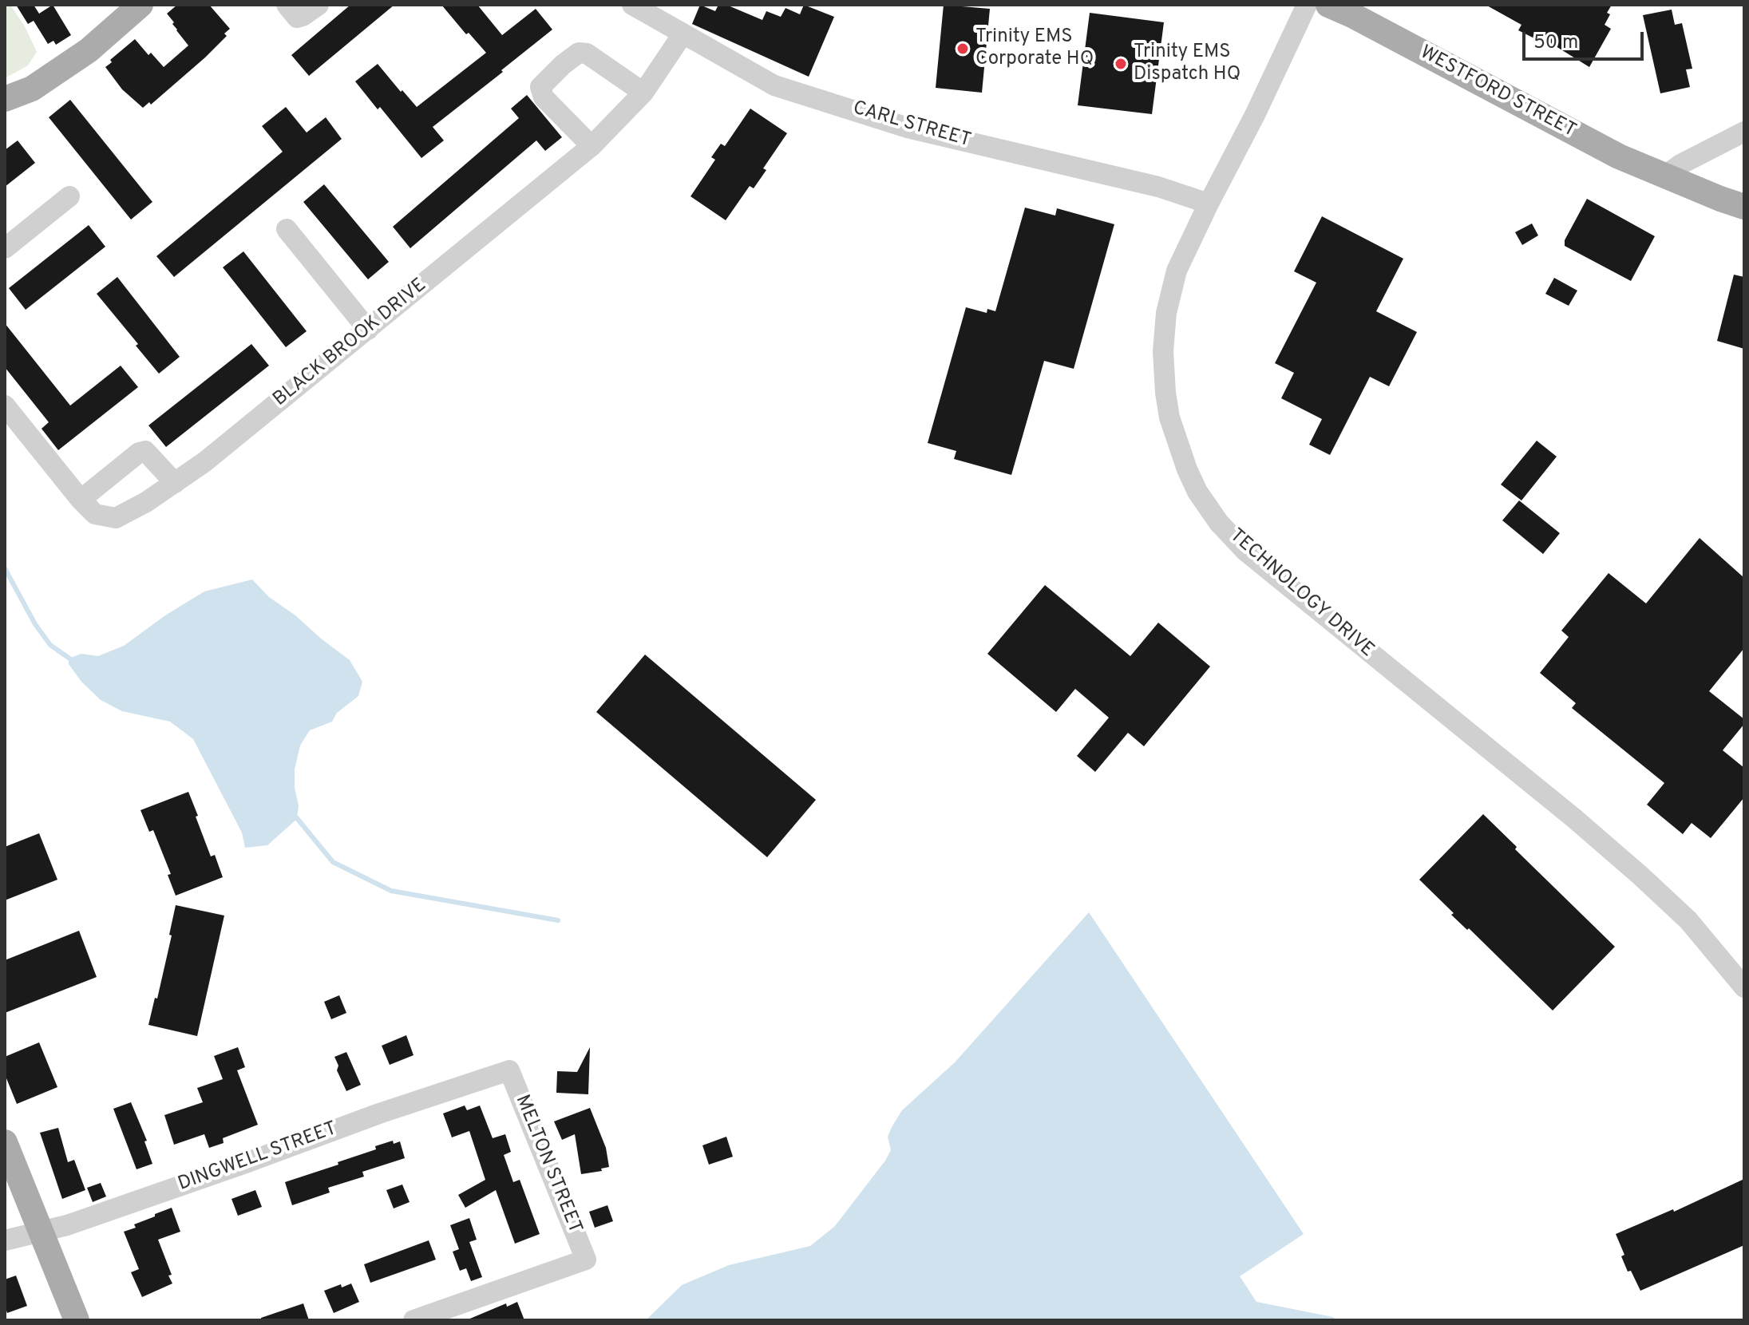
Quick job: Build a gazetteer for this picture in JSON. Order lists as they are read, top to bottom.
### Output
{
  "streets": {
    "main road": ["WESTFORD STREET"],
    "street": [
      "CARL STREET",
      "BLACK BROOK DRIVE",
      "TECHNOLOGY DRIVE",
      "DINGWELL STREET",
      "MELTON STREET"
    ]
  },
  "crossings": [
    ["CARL STREET", "BLACK BROOK DRIVE"],
    ["CARL STREET", "TECHNOLOGY DRIVE"],
    ["DINGWELL STREET", "MELTON STREET"]
  ],
  "places": ["Trinity EMS Corporate HQ", "Trinity EMS Dispatch HQ"],
  "scale_bar": "50 m"
}
